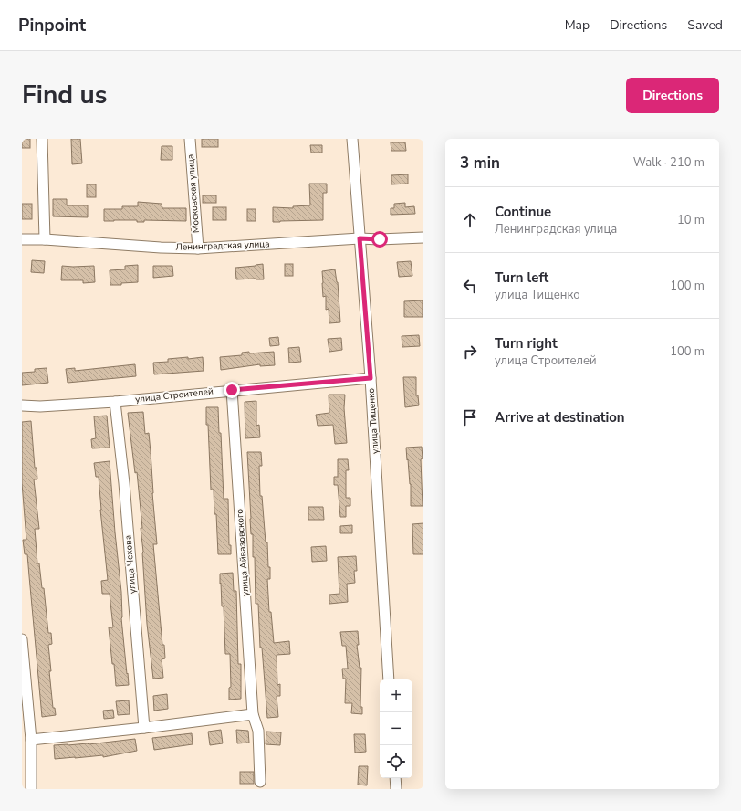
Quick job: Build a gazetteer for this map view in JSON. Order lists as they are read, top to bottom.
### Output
{
  "streets": {
    "street": [
      "Московская улица",
      "Ленинградская улица",
      "улица Строителей",
      "улица Тищенко",
      "улица Айвазовского",
      "улица Чехова"
    ]
  },
  "crossings": [
    ["Московская улица", "Ленинградская улица"],
    ["Ленинградская улица", "улица Тищенко"],
    ["улица Строителей", "улица Тищенко"],
    ["улица Строителей", "улица Айвазовского"],
    ["улица Строителей", "улица Чехова"]
  ],
  "page": {
    "header": "Pinpoint",
    "nav": ["Map", "Directions", "Saved"],
    "title": "Find us",
    "buttons": "Directions",
    "heading": ["3 min", "Walk · 210 m"],
    "list": [
      ["Continue", "Ленинградская улица", "10 m"],
      ["Turn left", "улица Тищенко", "100 m"],
      ["Turn right", "улица Строителей", "100 m"],
      "Arrive at destination"
    ],
    "map_buttons": ["+", "−"]
  }
}
